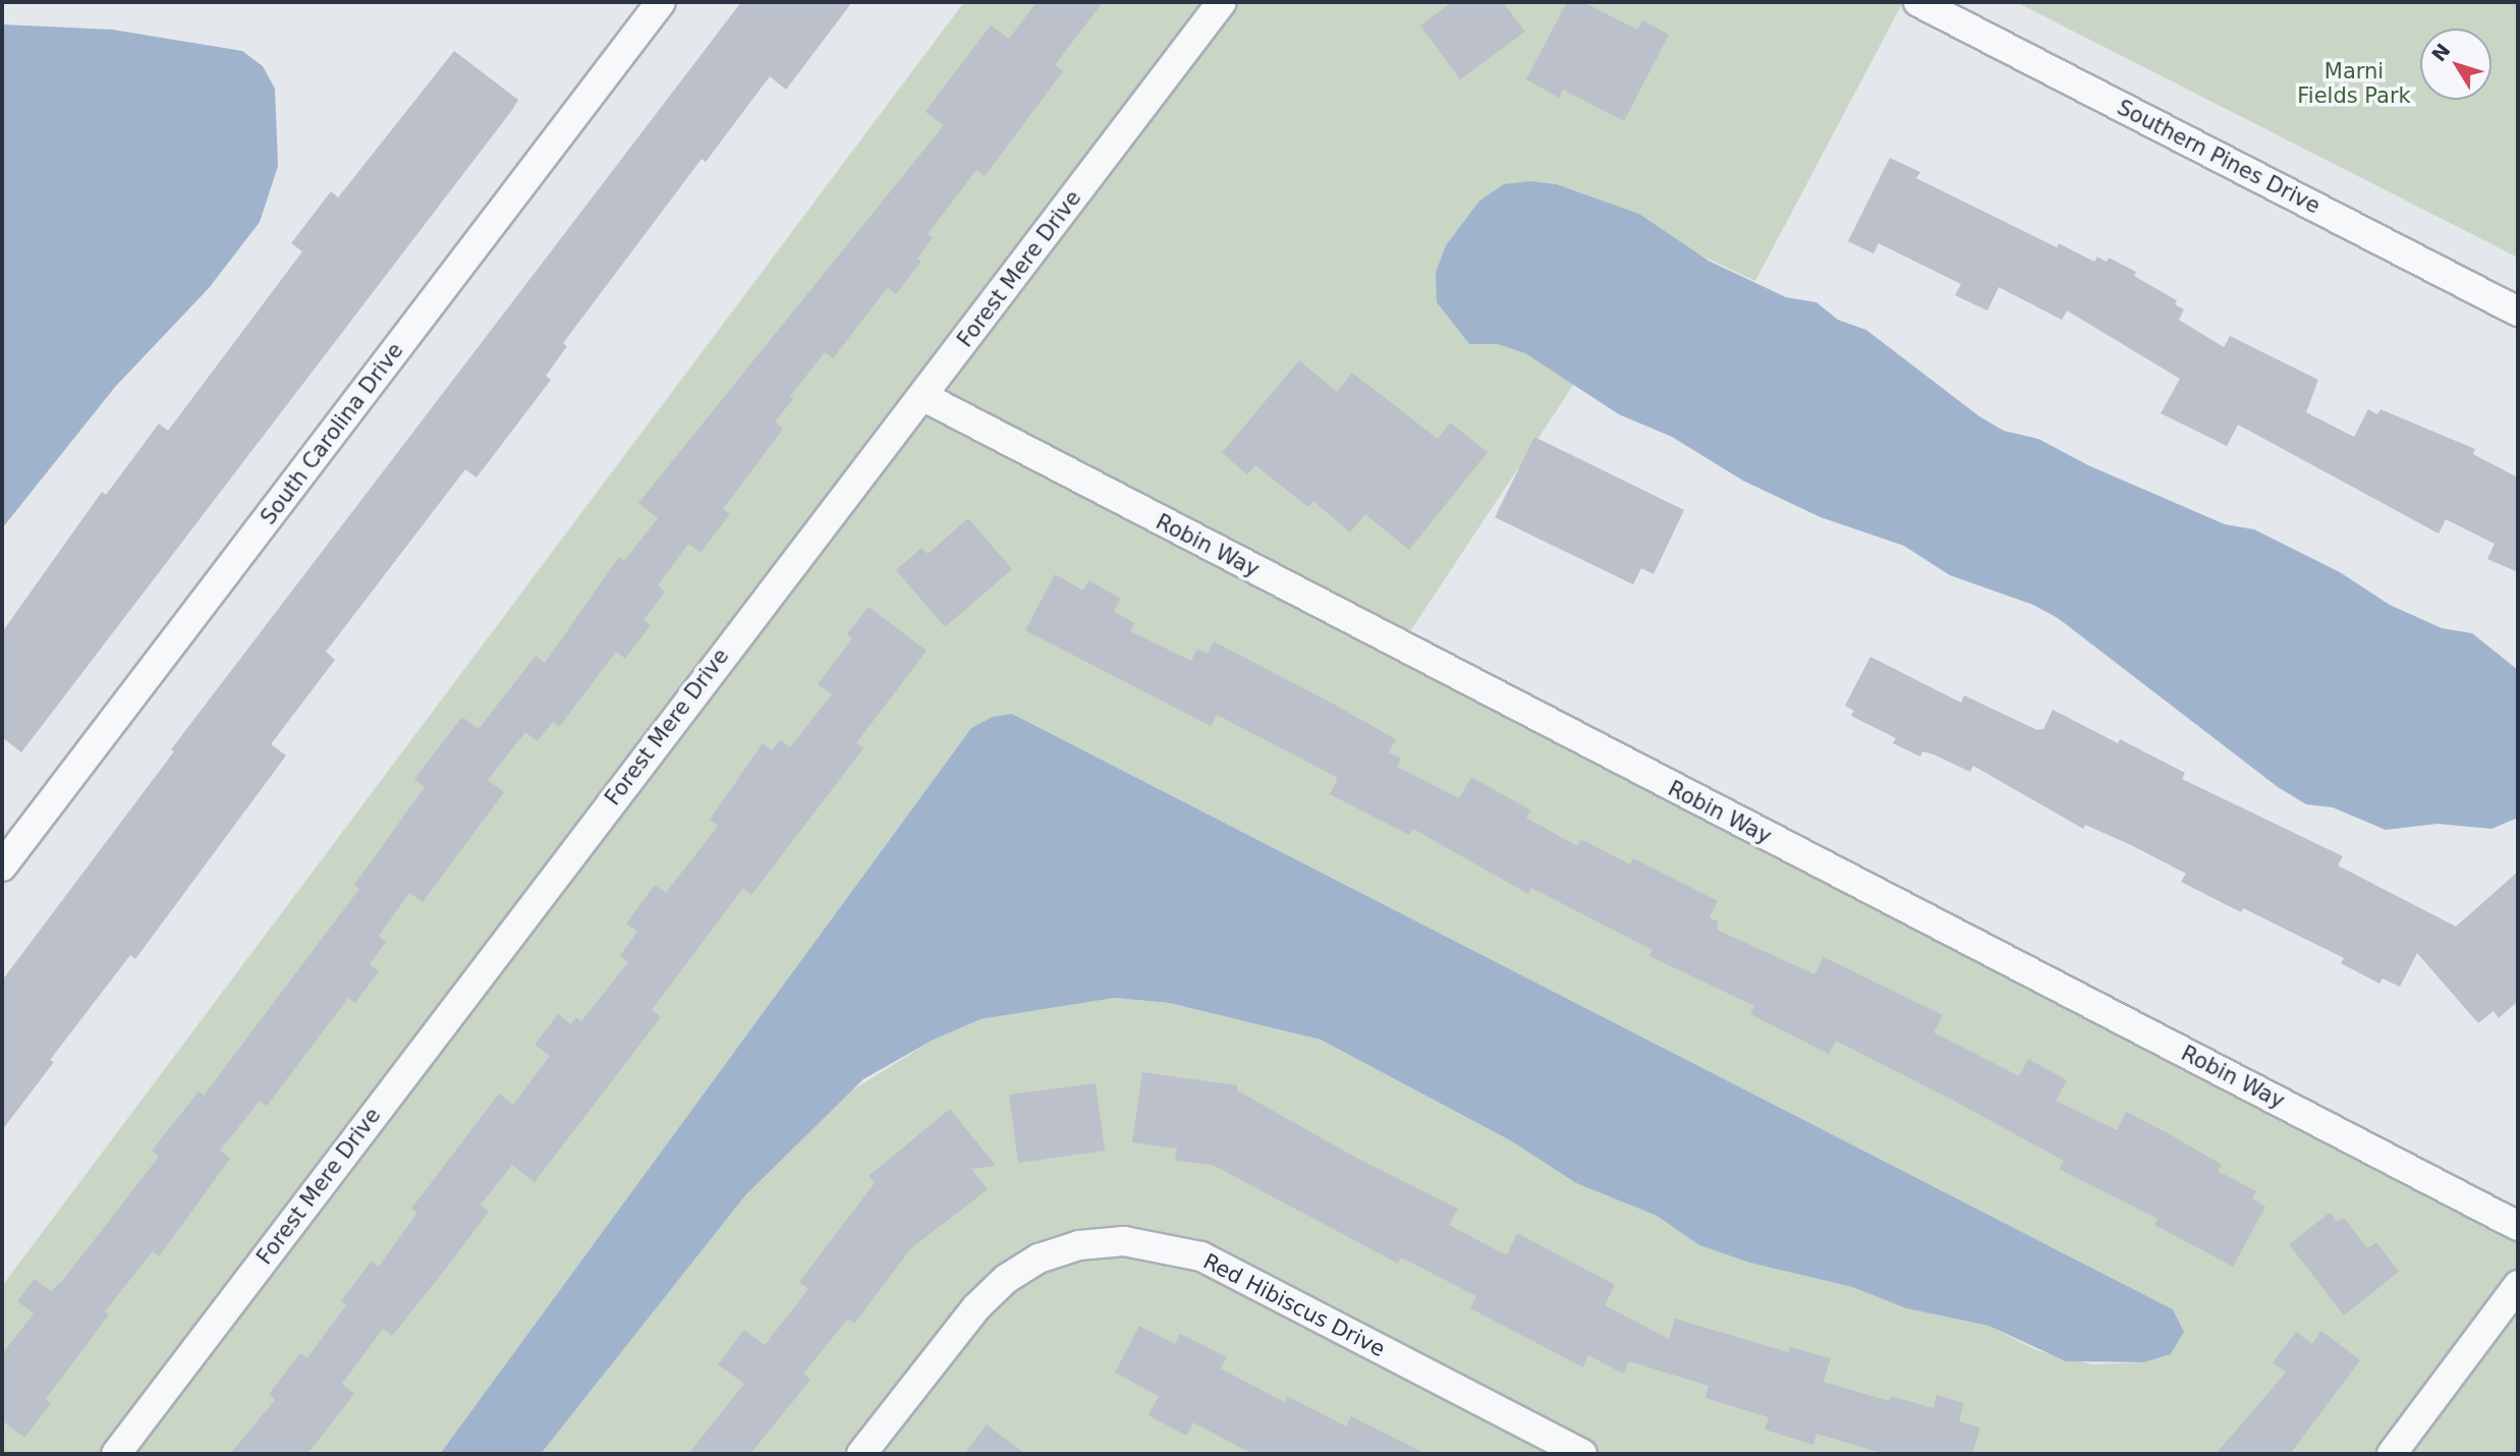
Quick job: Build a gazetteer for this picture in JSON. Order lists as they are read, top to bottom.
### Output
{
  "streets": {
    "street": [
      "Southern Pines Drive",
      "Forest Mere Drive",
      "South Carolina Drive",
      "Robin Way",
      "Red Hibiscus Drive"
    ]
  },
  "crossings": [
    ["Forest Mere Drive", "Robin Way"]
  ],
  "parks": ["Marni Fields Park"],
  "north": "top left"
}
